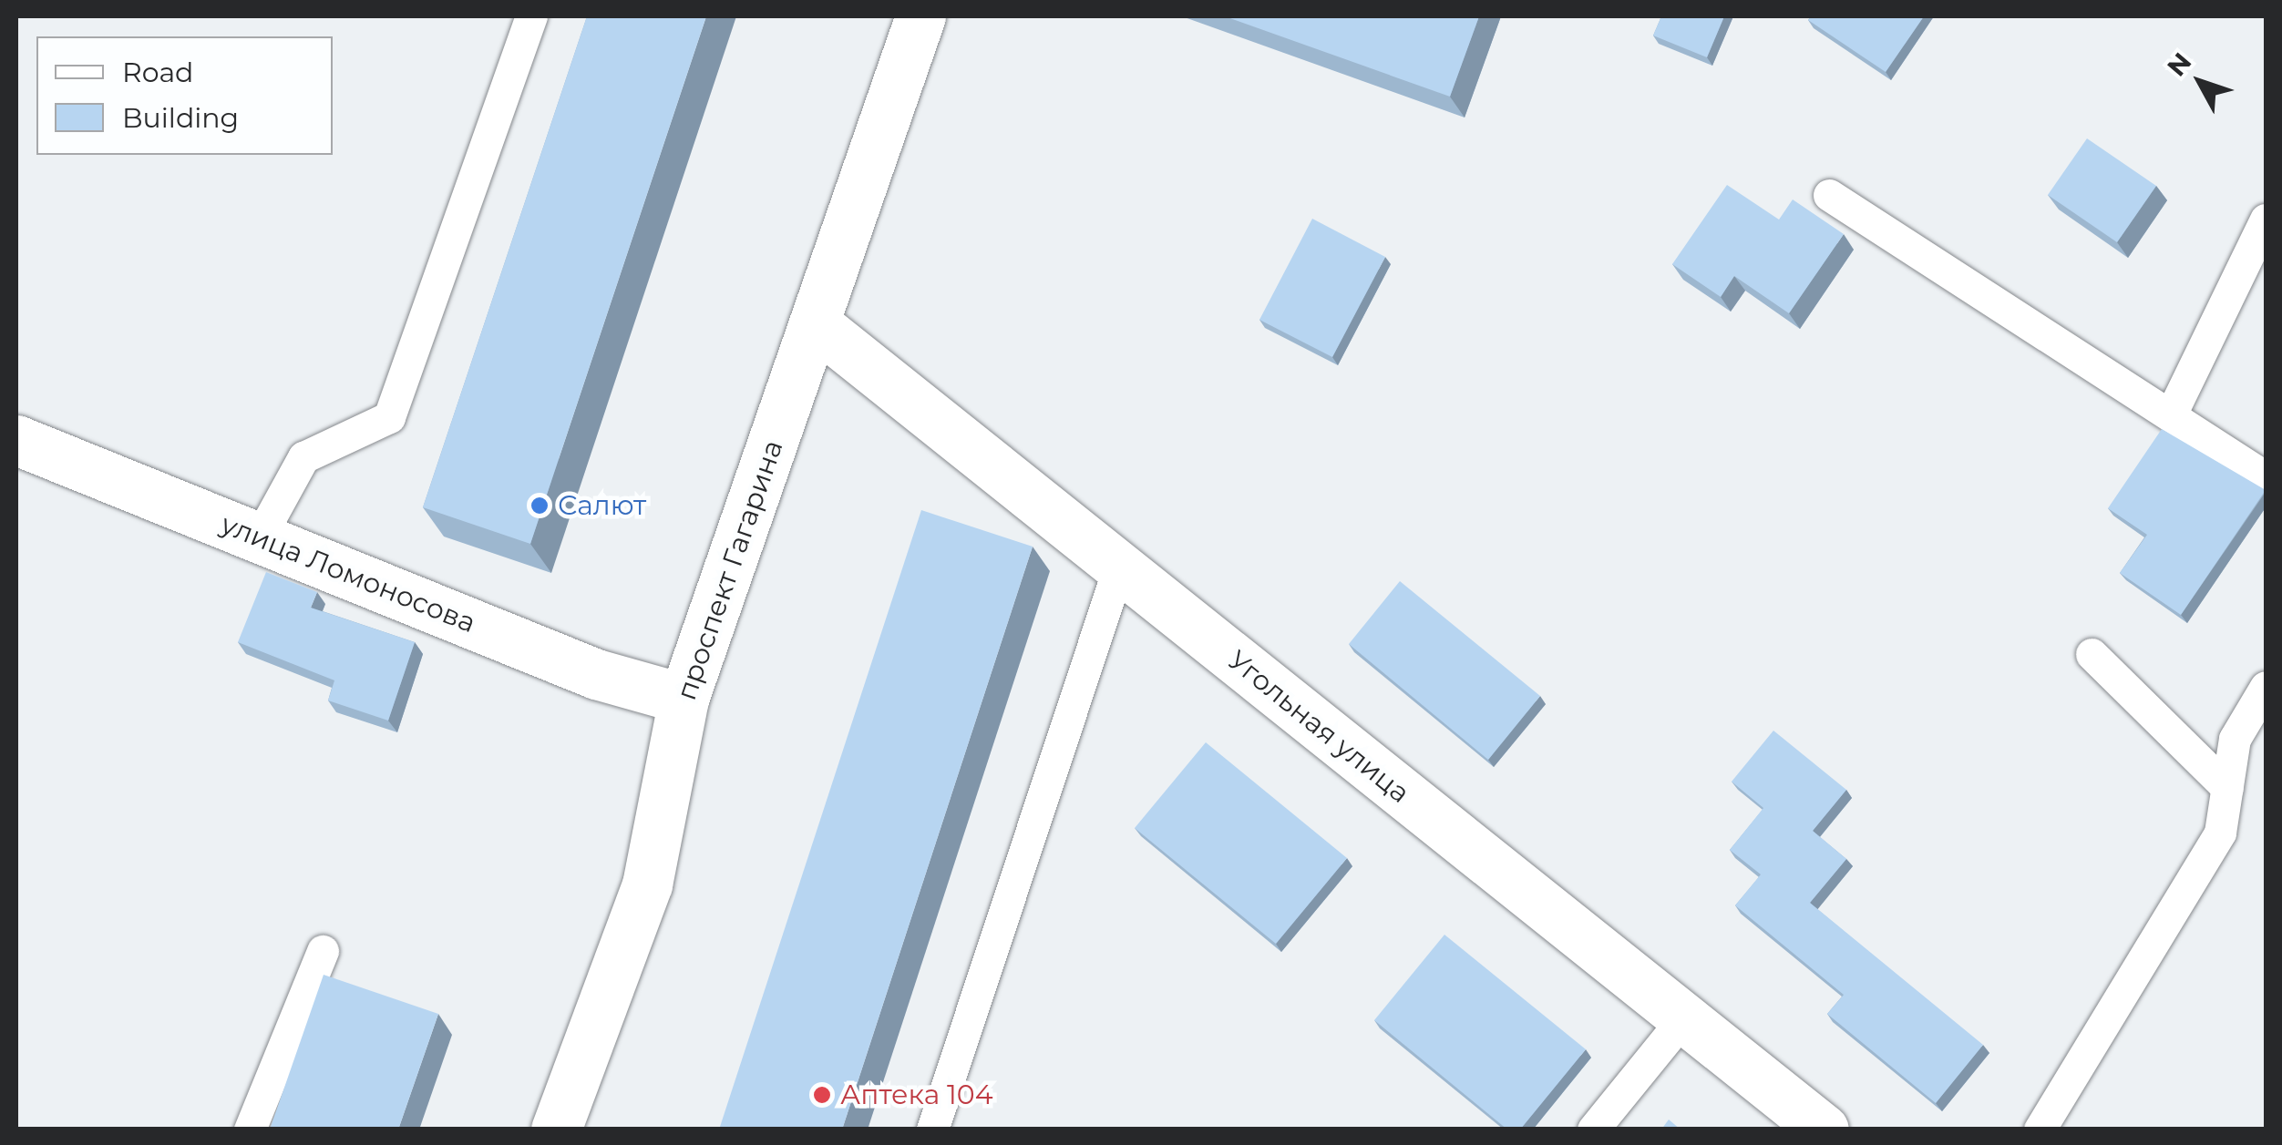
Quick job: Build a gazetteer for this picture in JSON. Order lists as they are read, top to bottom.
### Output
{
  "streets": {
    "street": ["проспект Гагарина", "улица Ломоносова", "Угольная улица"]
  },
  "crossings": [
    ["проспект Гагарина", "улица Ломоносова"],
    ["проспект Гагарина", "Угольная улица"]
  ],
  "places": ["Салют", "Аптека 104"],
  "legend": ["Road", "Building"],
  "north": "top left"
}
